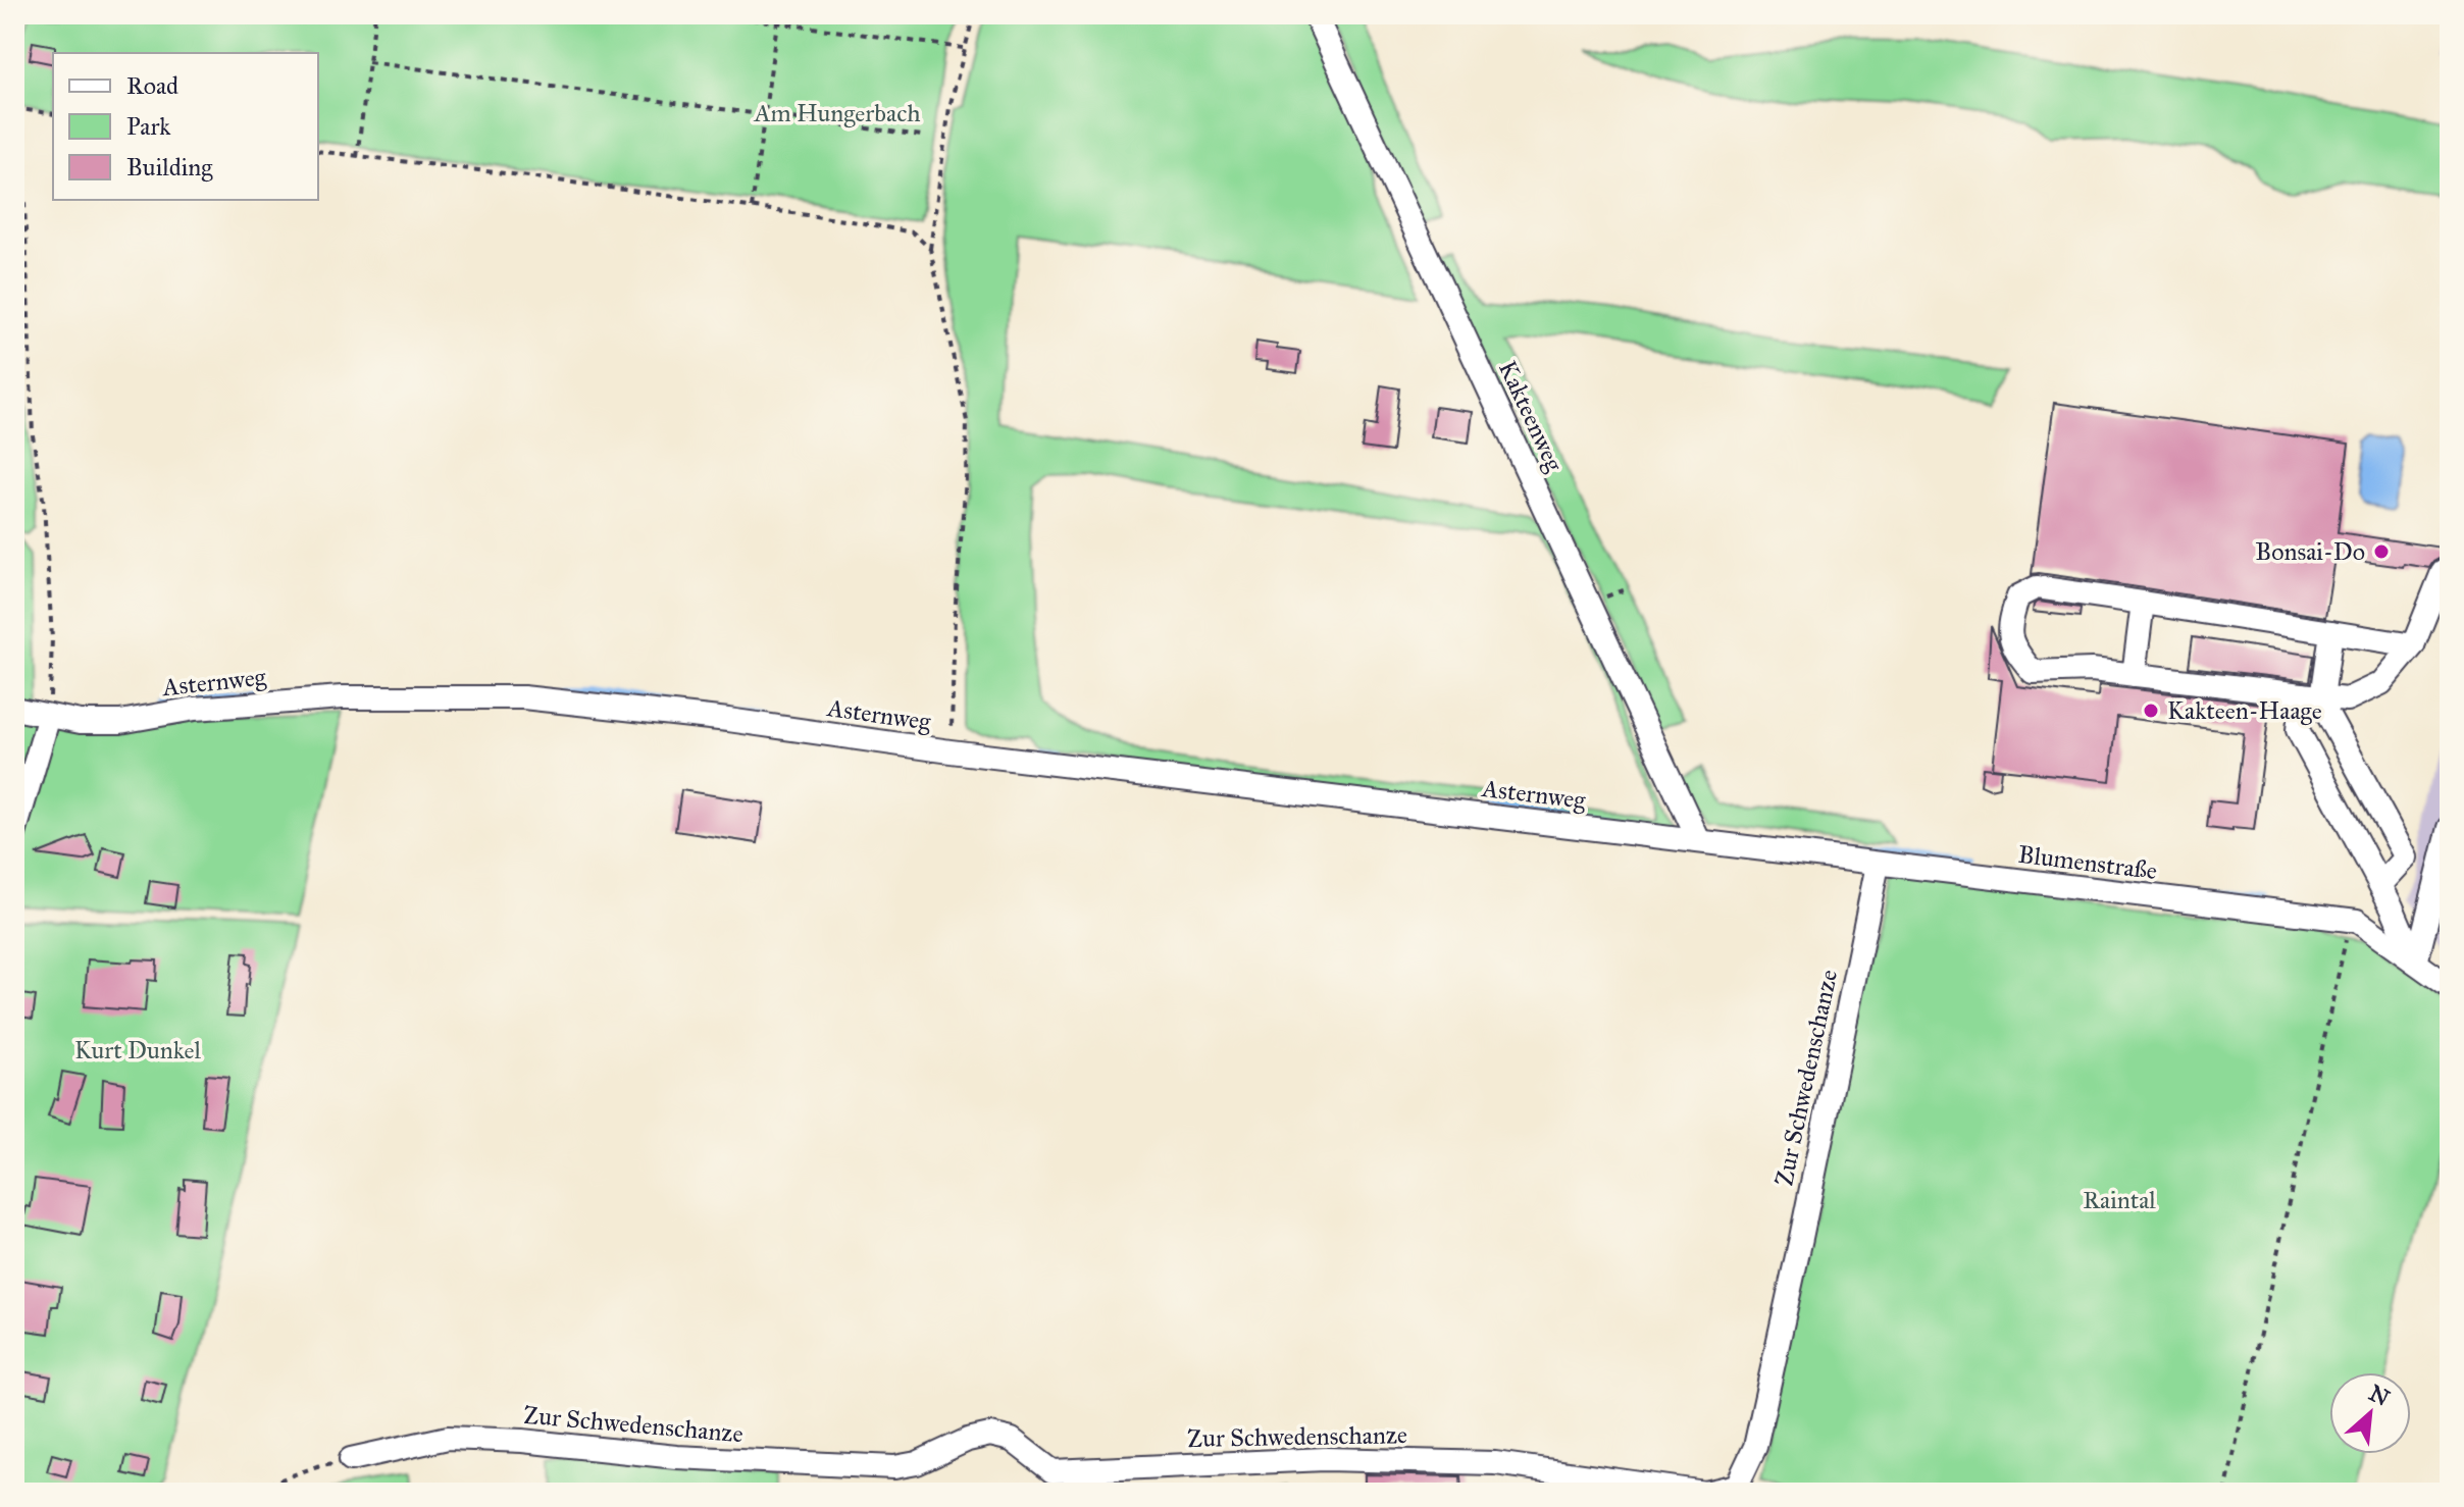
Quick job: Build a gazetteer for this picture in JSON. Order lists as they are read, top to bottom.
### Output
{
  "streets": {
    "street": [
      "Kakteenweg",
      "Asternweg",
      "Blumenstraße",
      "Zur Schwedenschanze"
    ]
  },
  "crossings": [
    ["Kakteenweg", "Asternweg"],
    ["Kakteenweg", "Blumenstraße"],
    ["Asternweg", "Blumenstraße"],
    ["Blumenstraße", "Zur Schwedenschanze"]
  ],
  "parks": ["Am Hungerbach", "Kurt Dunkel", "Raintal"],
  "places": ["Bonsai-Do", "Kakteen-Haage"],
  "legend": ["Road", "Park", "Building"],
  "north": "top right"
}
